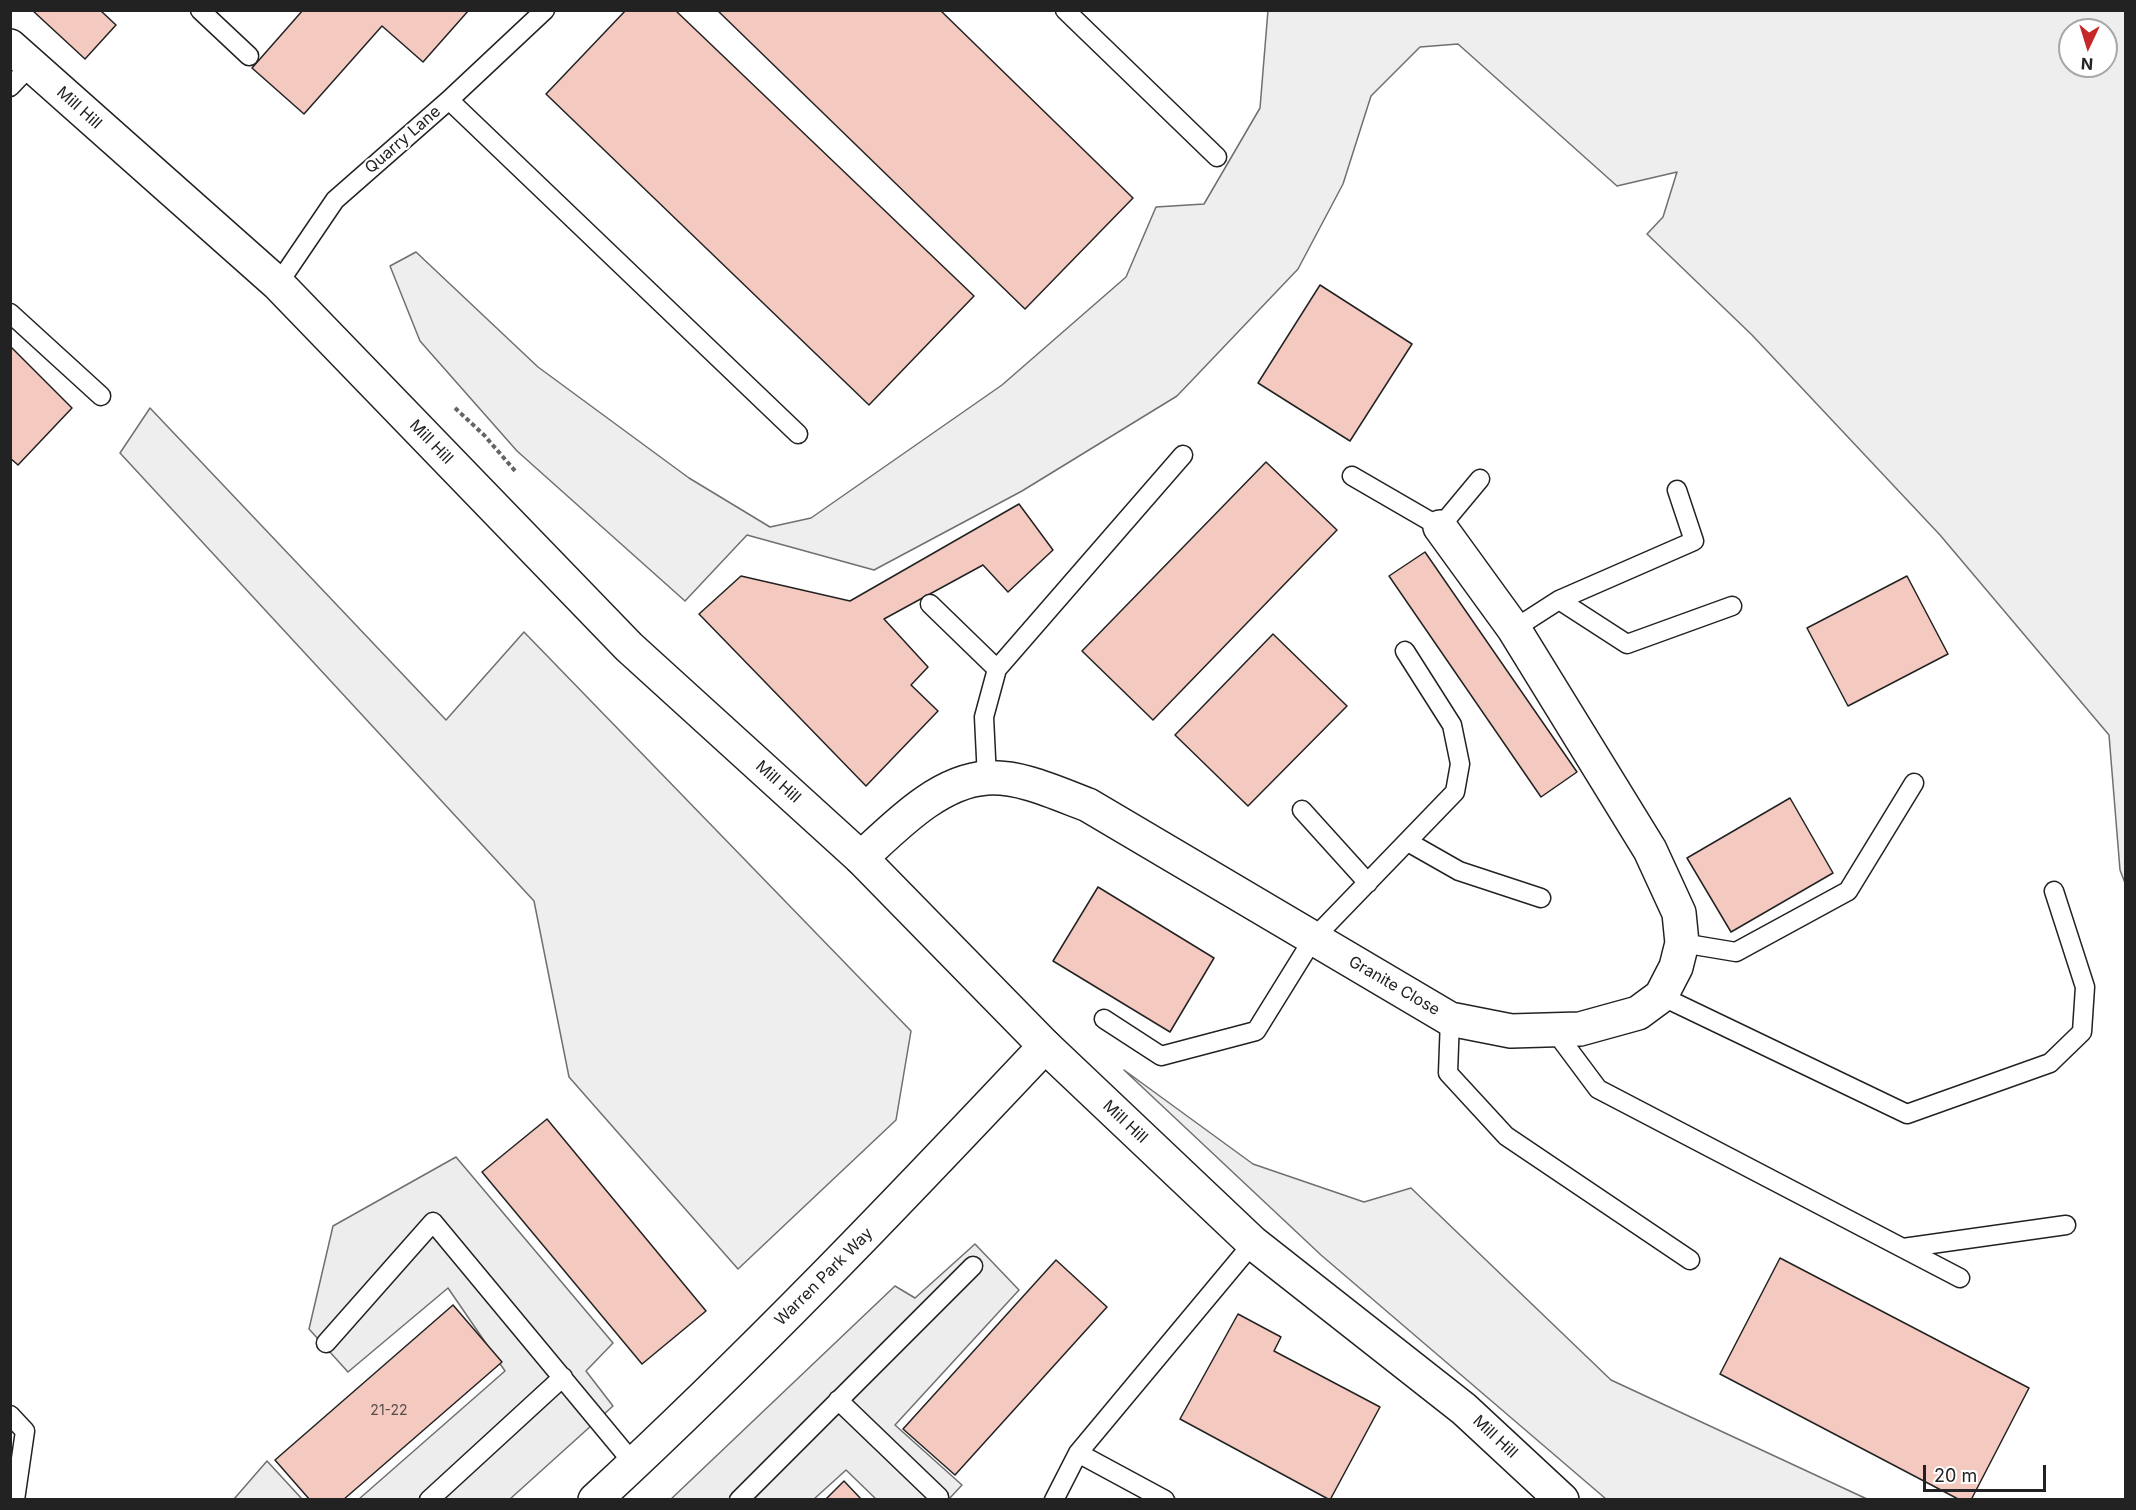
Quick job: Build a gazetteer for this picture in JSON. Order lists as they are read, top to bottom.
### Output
{
  "streets": {
    "street": ["Mill Hill", "Granite Close", "Warren Park Way"],
    "lane": ["Quarry Lane"]
  },
  "crossings": [
    ["Mill Hill", "Quarry Lane"],
    ["Mill Hill", "Granite Close"],
    ["Mill Hill", "Warren Park Way"]
  ],
  "house_numbers": ["21-22"],
  "scale_bar": "20 m",
  "north": "bottom"
}
